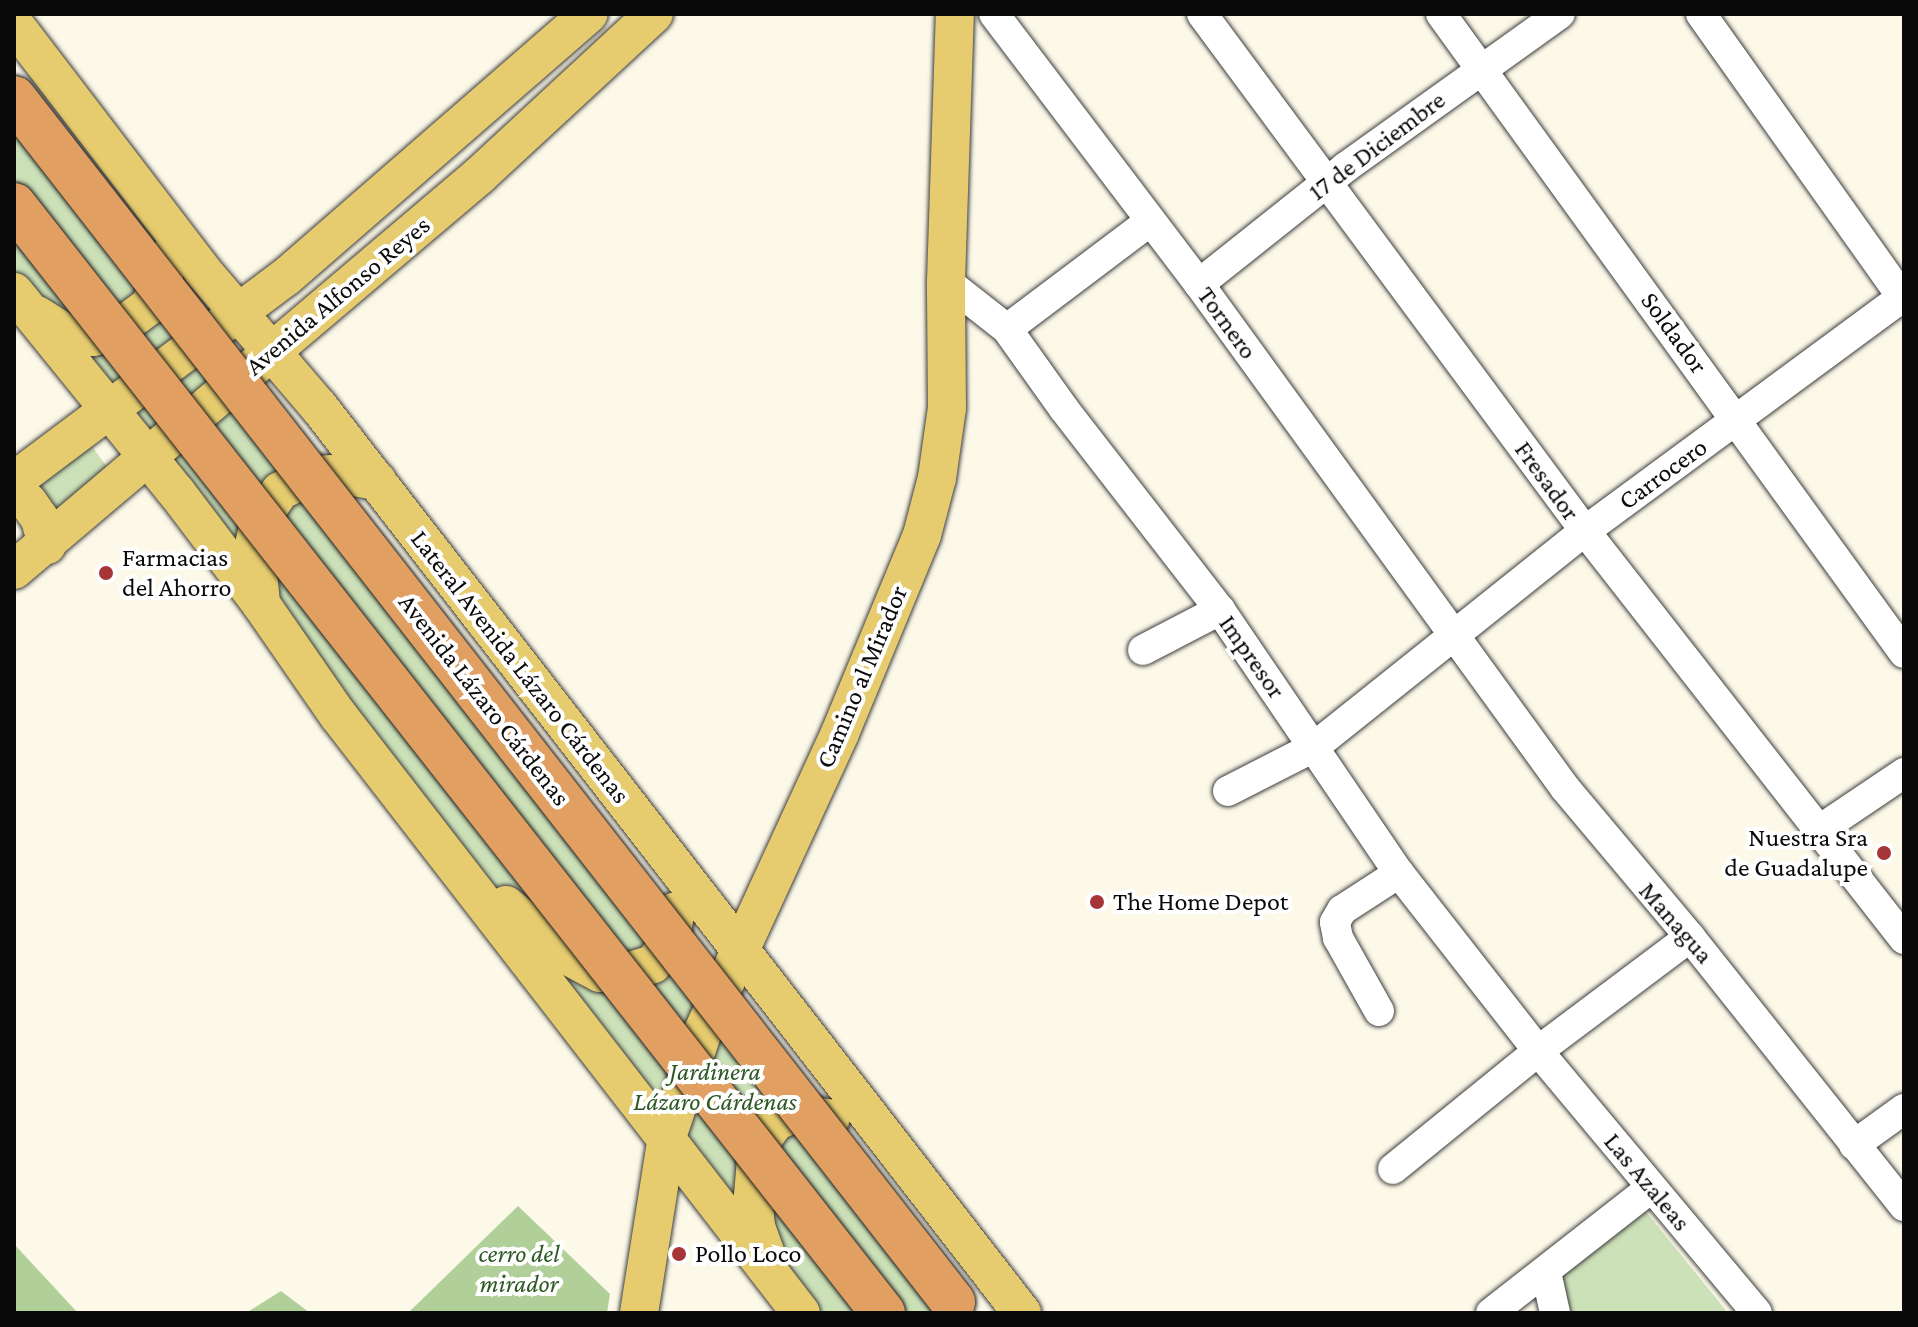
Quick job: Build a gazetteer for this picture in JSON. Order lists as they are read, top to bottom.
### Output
{
  "streets": {
    "highway": ["Avenida Lázaro Cárdenas"],
    "main road": ["Avenida Alfonso Reyes", "Lateral Avenida Lázaro Cárdenas", "Camino al Mirador"],
    "street": [
      "17 de Diciembre",
      "Tornero",
      "Soldador",
      "Carrocero",
      "Fresador",
      "Impresor",
      "Managua",
      "Las Azaleas"
    ]
  },
  "crossings": [
    ["17 de Diciembre", "Tornero"],
    ["17 de Diciembre", "Soldador"],
    ["17 de Diciembre", "Fresador"],
    ["Avenida Alfonso Reyes", "Lateral Avenida Lázaro Cárdenas"],
    ["Tornero", "Carrocero"],
    ["Tornero", "Managua"],
    ["Soldador", "Carrocero"],
    ["Carrocero", "Fresador"],
    ["Carrocero", "Impresor"],
    ["Carrocero", "Managua"],
    ["Impresor", "Camino al Mirador"],
    ["Impresor", "Las Azaleas"],
    ["Lateral Avenida Lázaro Cárdenas", "Camino al Mirador"]
  ],
  "parks": ["Jardinera Lázaro Cárdenas", "cerro del mirador"],
  "places": [
    "Farmacias del Ahorro",
    "Nuestra Sra de Guadalupe",
    "The Home Depot",
    "Pollo Loco"
  ]
}
